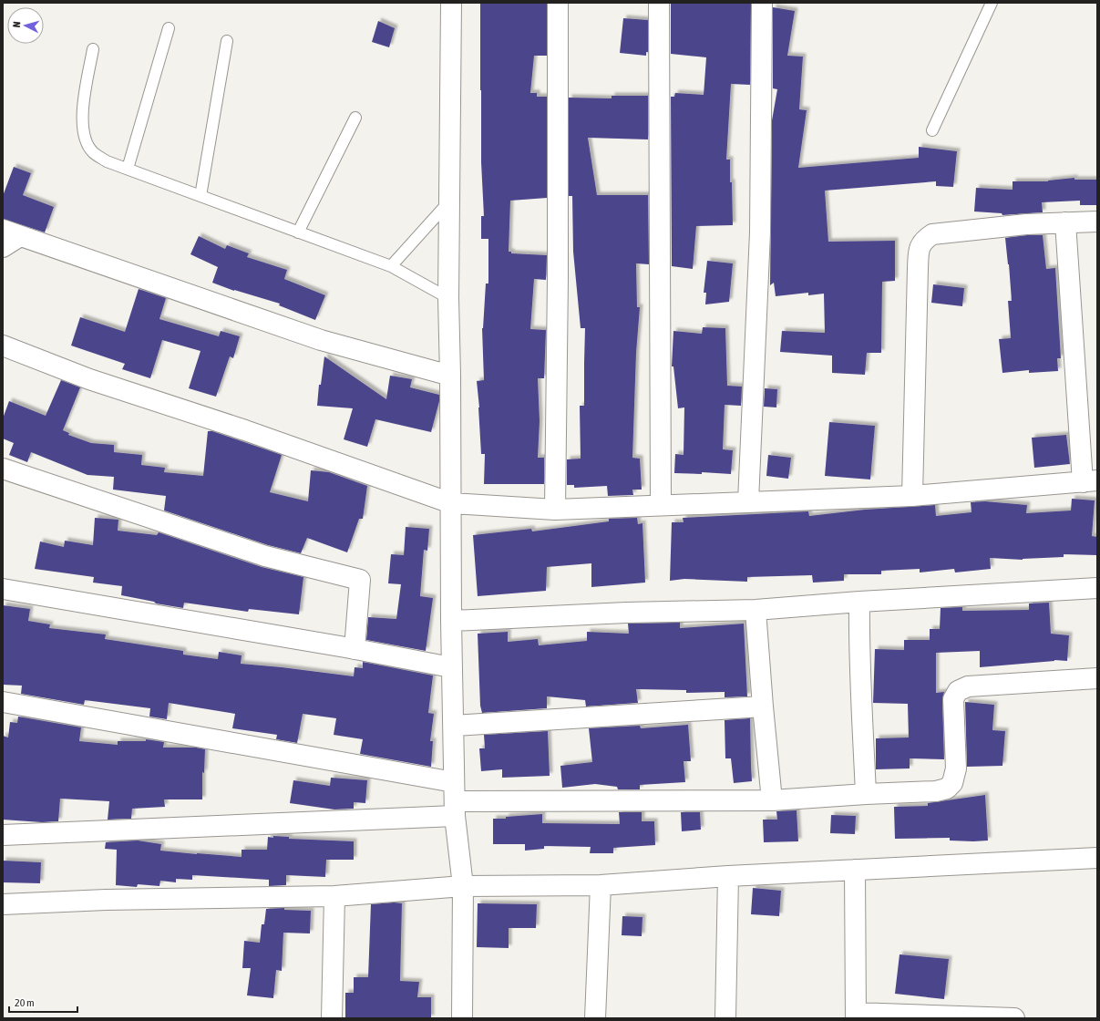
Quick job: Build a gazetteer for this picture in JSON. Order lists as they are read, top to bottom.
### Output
{
  "scale_bar": "20 m",
  "north": "left"
}
